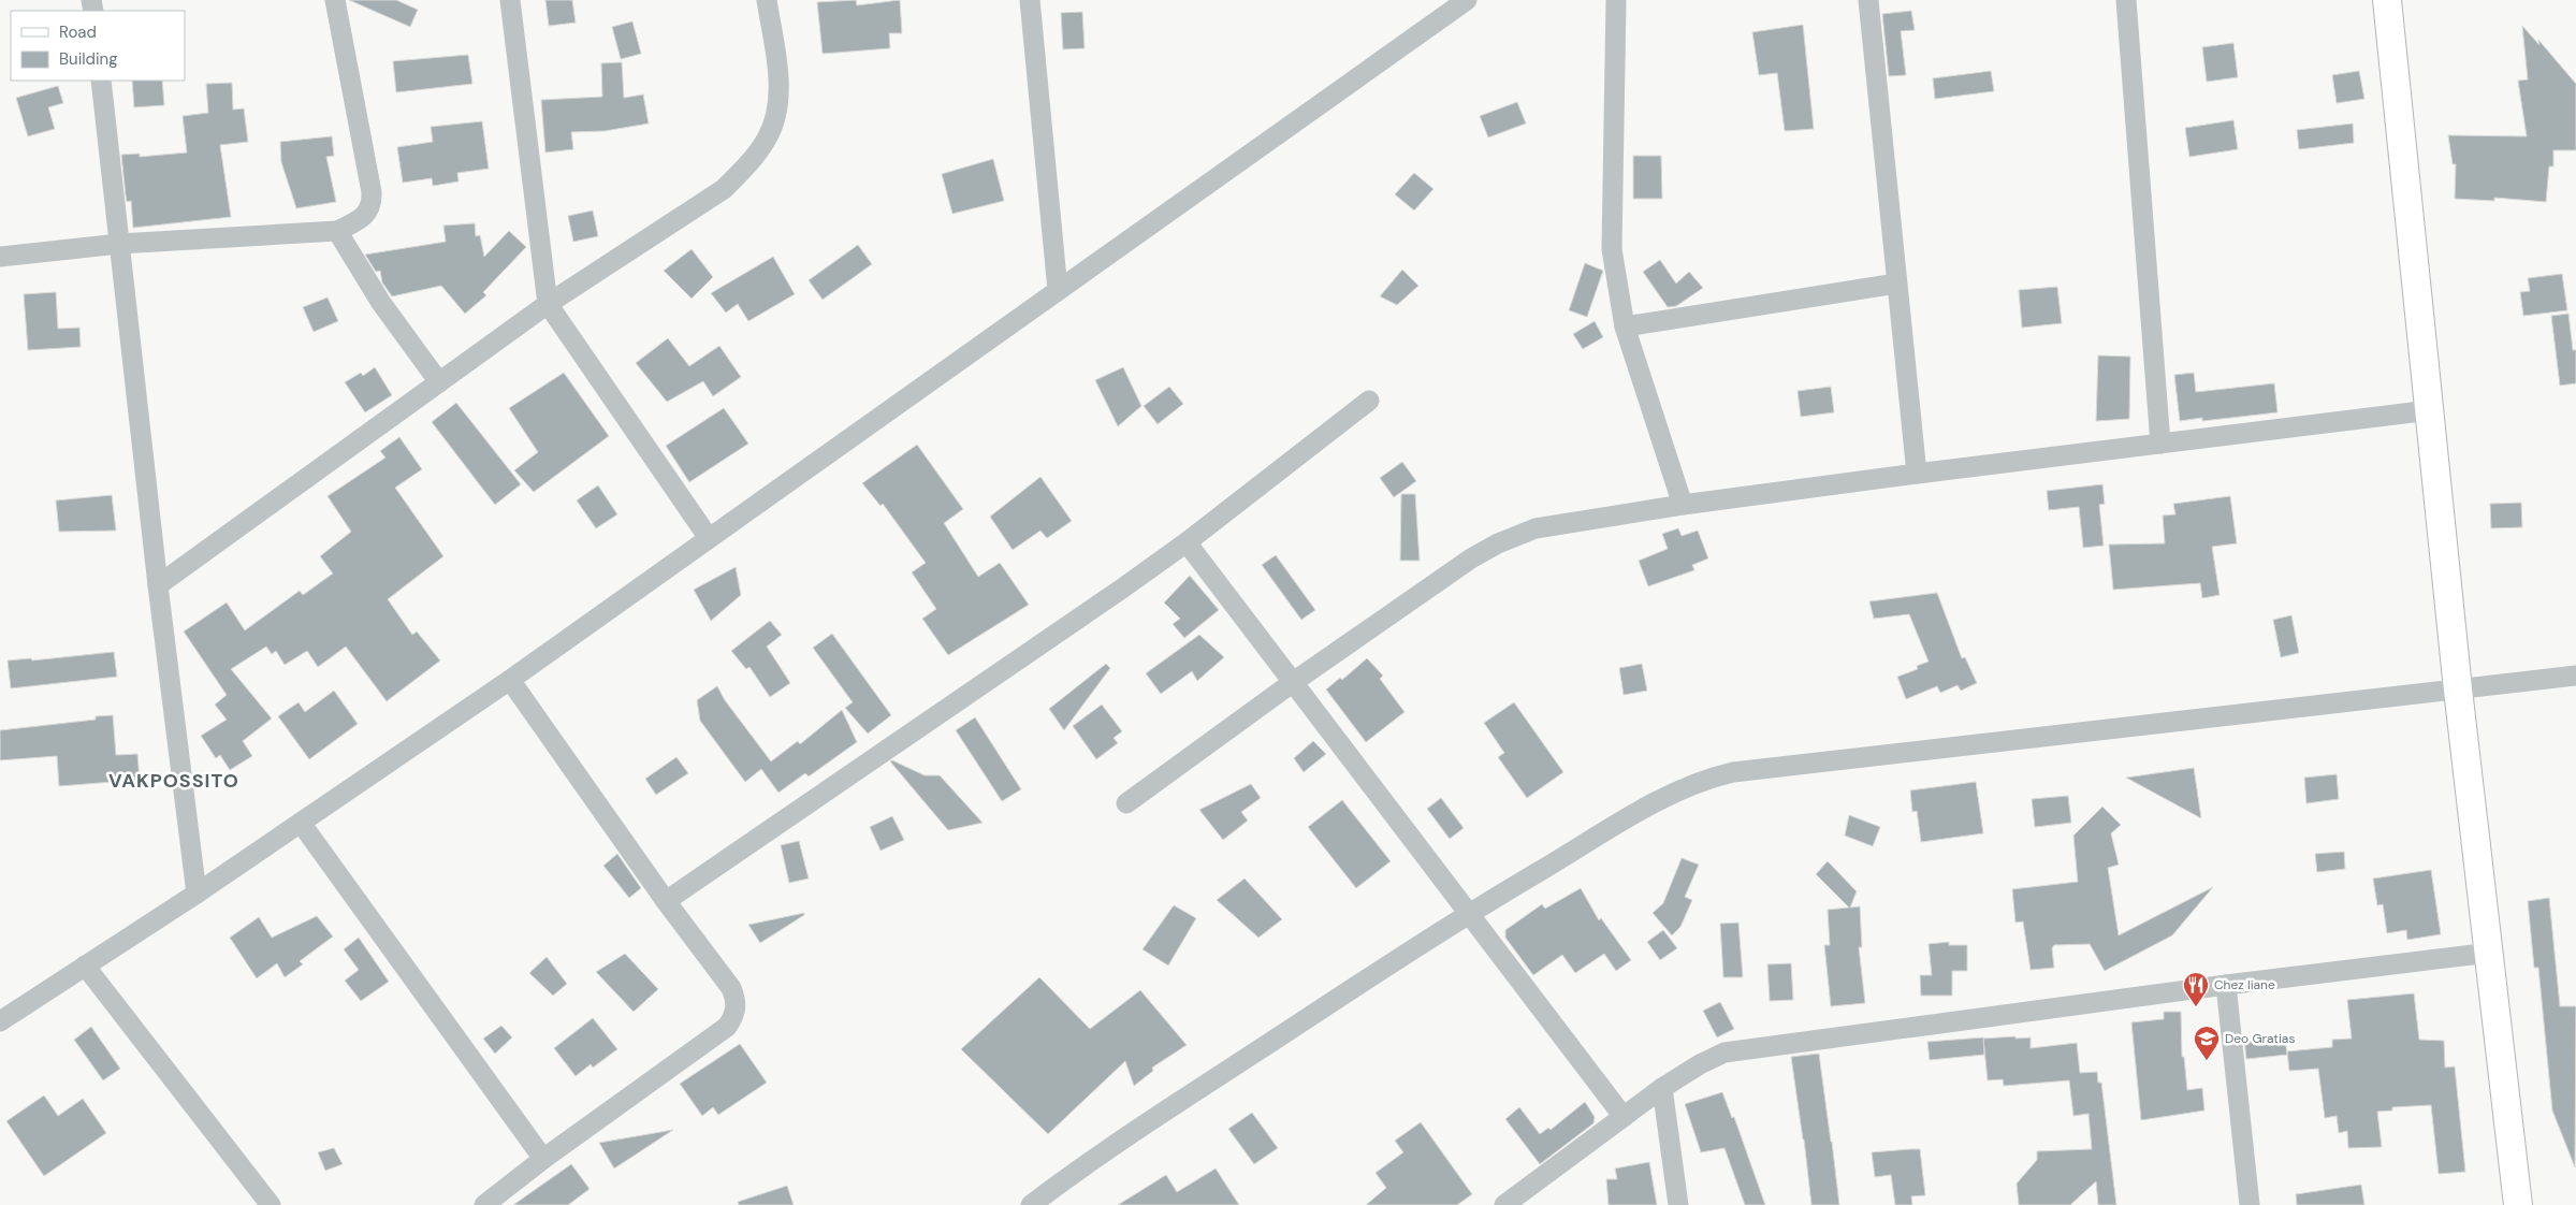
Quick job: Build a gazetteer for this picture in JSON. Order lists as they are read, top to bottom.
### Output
{
  "districts": ["VAKPOSSITO"],
  "places": {
    "restaurant": ["Chez liane"],
    "school or university": ["Deo Gratias"]
  },
  "legend": ["Road", "Building"]
}
